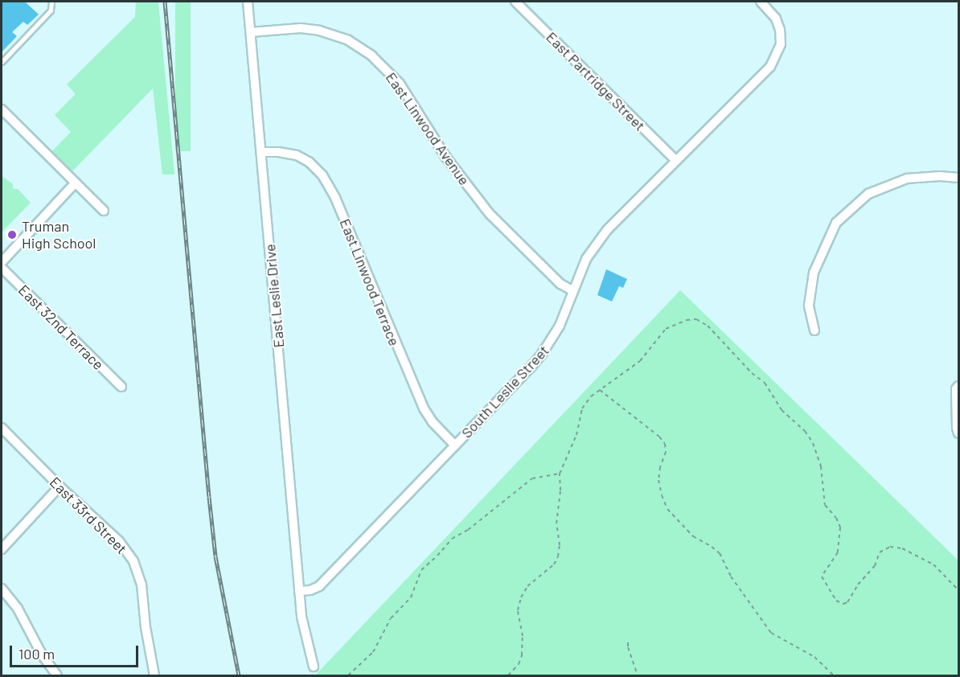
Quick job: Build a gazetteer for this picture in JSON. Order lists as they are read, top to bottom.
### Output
{
  "streets": {
    "street": [
      "East Partridge Street",
      "East Linwood Avenue",
      "East Linwood Terrace",
      "East Leslie Drive",
      "East 32nd Terrace",
      "South Leslie Street",
      "East 33rd Street"
    ]
  },
  "crossings": [
    ["East Partridge Street", "South Leslie Street"],
    ["East Linwood Avenue", "East Leslie Drive"],
    ["East Linwood Avenue", "South Leslie Street"],
    ["East Linwood Terrace", "East Leslie Drive"],
    ["East Linwood Terrace", "South Leslie Street"],
    ["East Leslie Drive", "South Leslie Street"]
  ],
  "places": ["Truman High School"],
  "scale_bar": "100 m"
}
